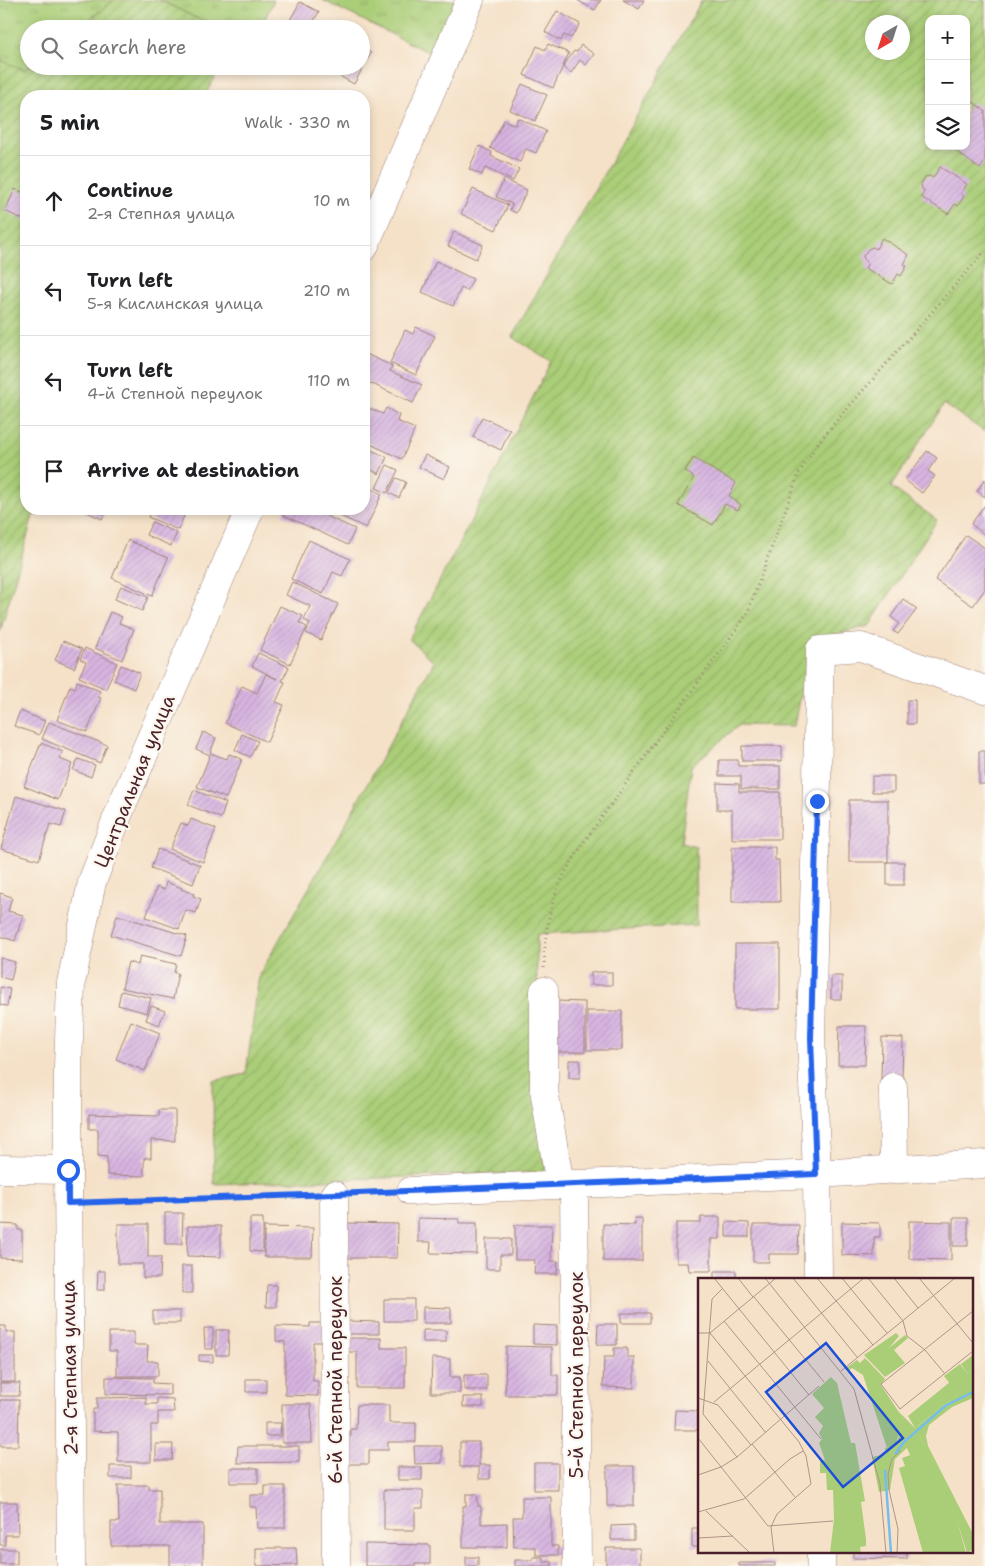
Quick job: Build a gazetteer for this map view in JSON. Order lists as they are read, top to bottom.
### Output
{
  "streets": {
    "street": [
      "Центральная улица",
      "2-я Степная улица",
      "5-й Степной переулок",
      "6-й Степной переулок"
    ]
  },
  "crossings": [
    ["Центральная улица", "2-я Степная улица"]
  ],
  "north": "bottom left",
  "page": {
    "map_buttons": ["+", "−"],
    "search": "Search here",
    "heading": ["5 min", "Walk · 330 m"],
    "list": [
      ["Continue", "2-я Степная улица", "10 m"],
      ["Turn left", "5-я Кислинская улица", "210 m"],
      ["Turn left", "4-й Степной переулок", "110 m"],
      "Arrive at destination"
    ]
  }
}
